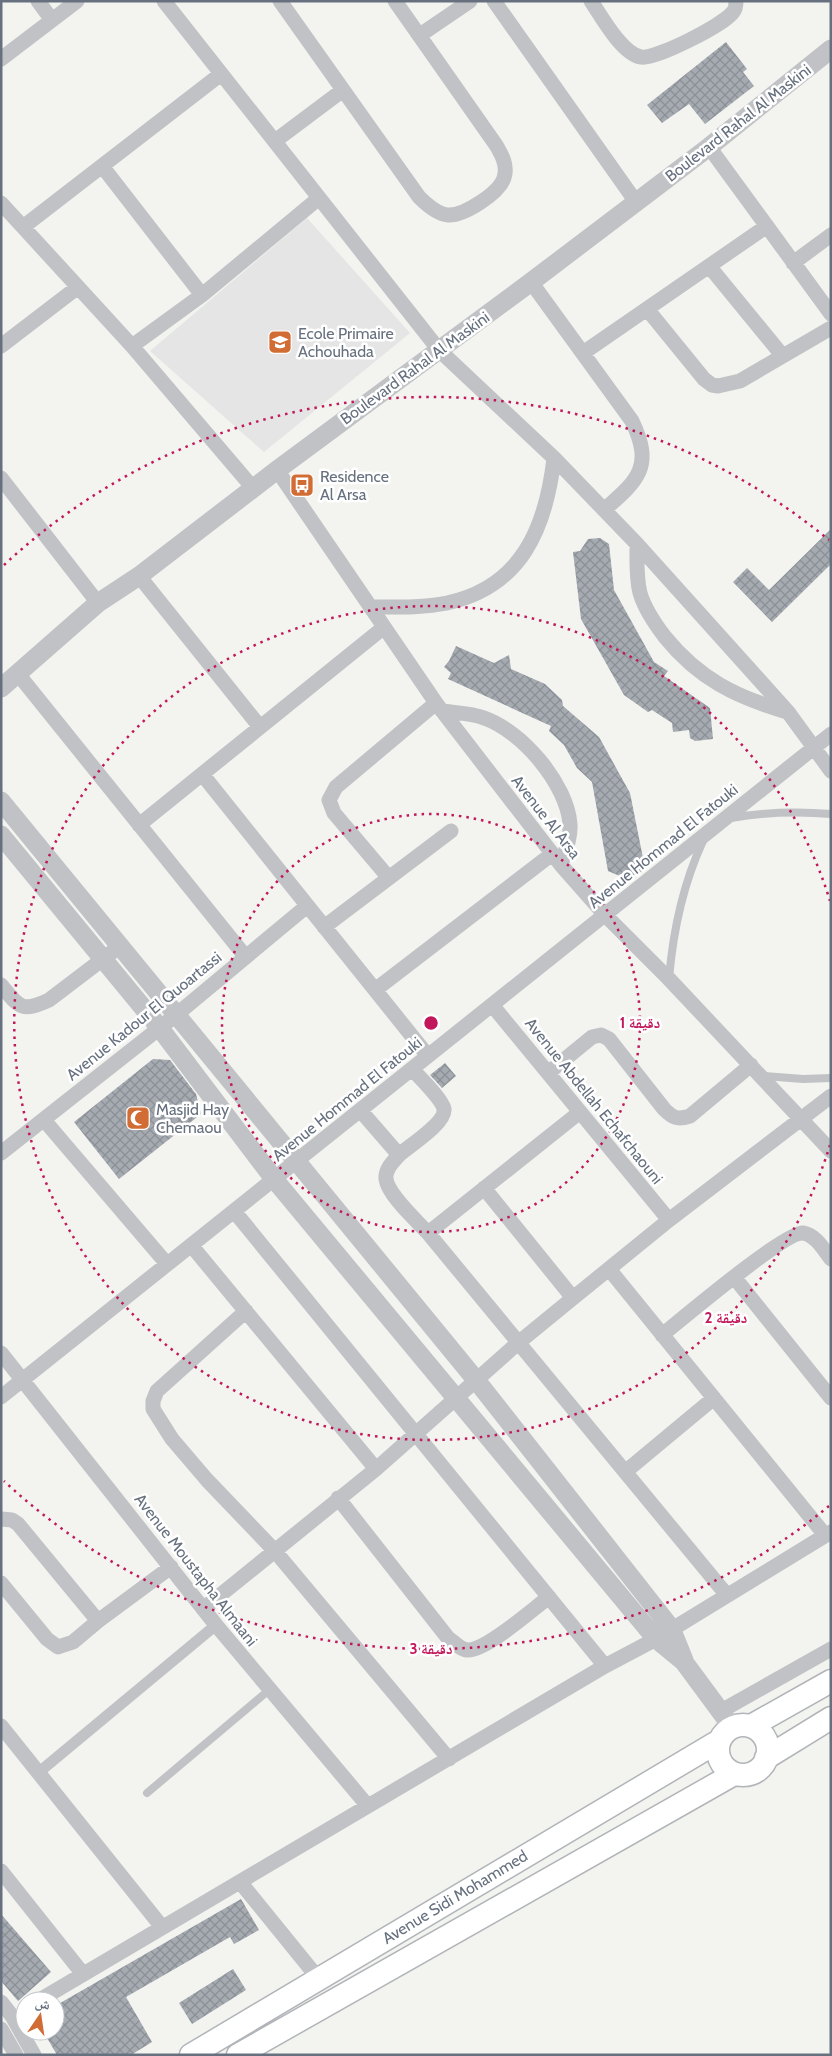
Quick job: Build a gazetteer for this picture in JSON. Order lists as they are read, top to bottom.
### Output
{
  "streets": {
    "main road": ["Avenue Sidi Mohammed"],
    "street": [
      "Boulevard Rahal Al Maskini",
      "Avenue Al Arsa",
      "Avenue Hommad El Fatouki",
      "Avenue Kadour El Quoartassi",
      "Avenue Abdellah Echafchaouni",
      "Avenue Moustapha Almaani"
    ]
  },
  "crossings": [
    ["Boulevard Rahal Al Maskini", "Avenue Al Arsa"],
    ["Avenue Al Arsa", "Avenue Hommad El Fatouki"],
    ["Avenue Hommad El Fatouki", "Avenue Abdellah Echafchaouni"],
    ["Avenue Hommad El Fatouki", "Avenue Moustapha Almaani"]
  ],
  "places": {
    "school or university": ["Ecole Primaire Achouhada"],
    "bus stop": ["Residence Al Arsa"],
    "mosque": ["Masjid Hay Chemaou"]
  },
  "north": "top",
  "rings": ["1 دقيقة", "2 دقيقة", "3 دقيقة"]
}
